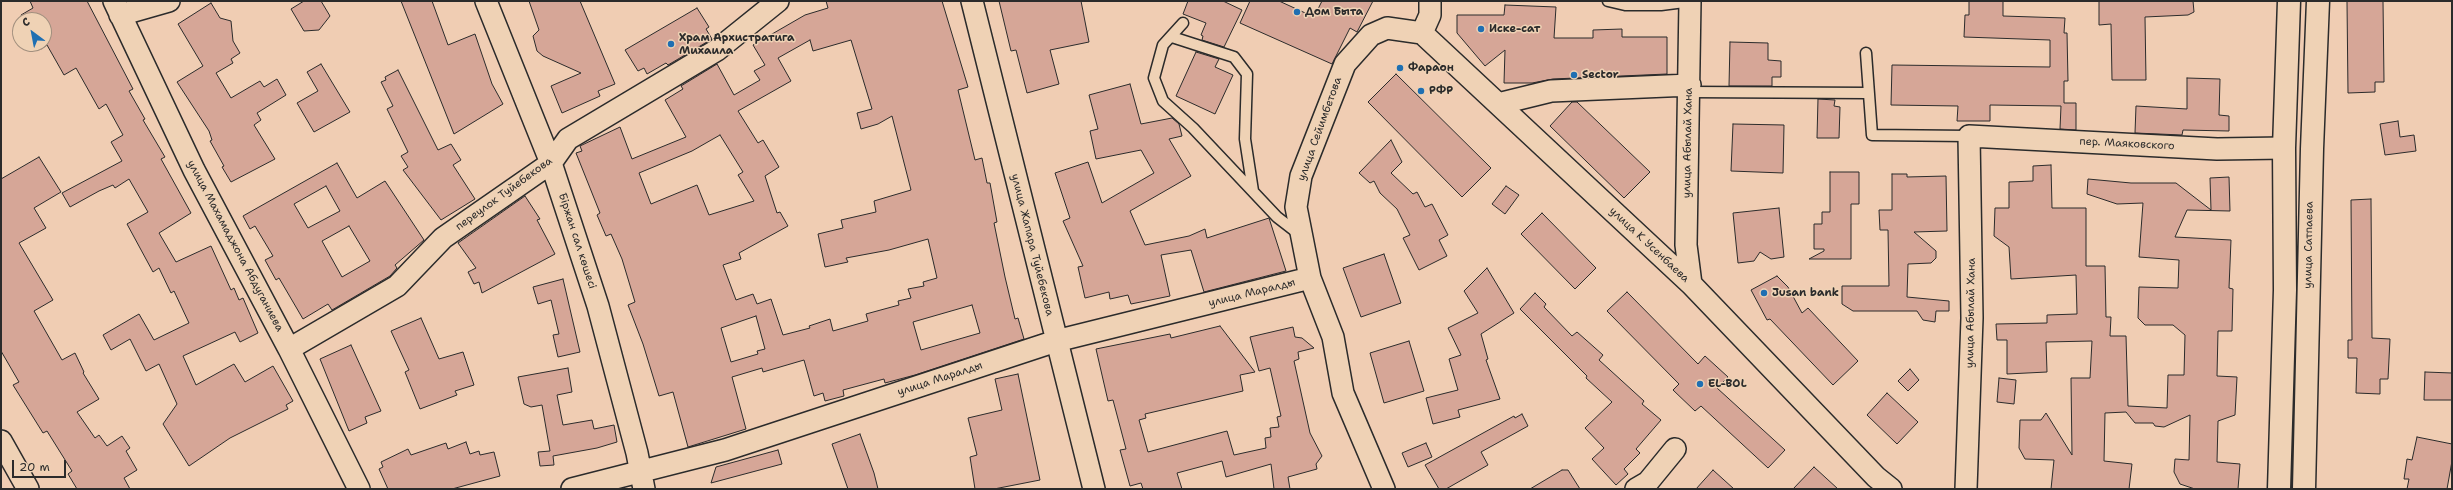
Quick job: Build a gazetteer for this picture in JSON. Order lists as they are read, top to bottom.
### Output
{
  "streets": {
    "street": [
      "улица Сейимбетова",
      "улица Абылай Хана",
      "пер. Маяковского",
      "переулок Туйебекова",
      "Біржан сал көшесі",
      "улица Жапара Туйебекова",
      "улица К Усенбаева",
      "улица Сатпаева",
      "улица Махамаджона Абдуганиева",
      "улица Маралды"
    ]
  },
  "crossings": [
    ["улица Сейимбетова", "улица К Усенбаева"],
    ["улица Сейимбетова", "улица Маралды"],
    ["улица Абылай Хана", "пер. Маяковского"],
    ["улица Абылай Хана", "улица К Усенбаева"],
    ["пер. Маяковского", "улица Сатпаева"],
    ["переулок Туйебекова", "Біржан сал көшесі"],
    ["переулок Туйебекова", "улица Махамаджона Абдуганиева"],
    ["Біржан сал көшесі", "улица Маралды"],
    ["улица Жапара Туйебекова", "улица Маралды"]
  ],
  "places": [
    "Дом Быта",
    "Иске-сат",
    "Храм Архистратига Михаила",
    "Фараон",
    "Sector",
    "РФР",
    "Jusan bank",
    "EL-BOL"
  ],
  "scale_bar": "20 m",
  "north": "top left"
}
